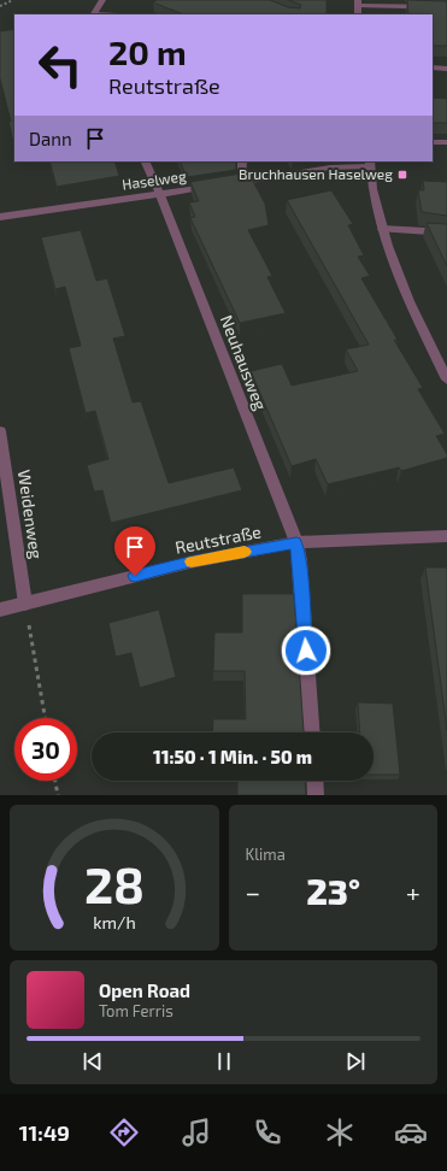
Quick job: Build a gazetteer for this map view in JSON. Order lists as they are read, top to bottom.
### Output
{
  "streets": {
    "street": [
      "Haselweg",
      "Neuhausweg",
      "Weidenweg",
      "Reutstraße"
    ]
  },
  "crossings": [
    ["Haselweg", "Neuhausweg"],
    ["Neuhausweg", "Reutstraße"],
    ["Weidenweg", "Reutstraße"]
  ],
  "places": {
    "transit": ["Bruchhausen Haselweg"]
  },
  "page": {
    "turn": ["20 m", "Reutstraße"],
    "then": "Dann",
    "limit": "30",
    "trip": "11:50 · 1 Min. · 50 m",
    "tile": "Klima",
    "heat": ["−", "23°", "+"],
    "song": ["Open Road", "Tom Ferris"],
    "tabs": "11:49",
    "gauge": ["28", "km/h"]
  }
}
